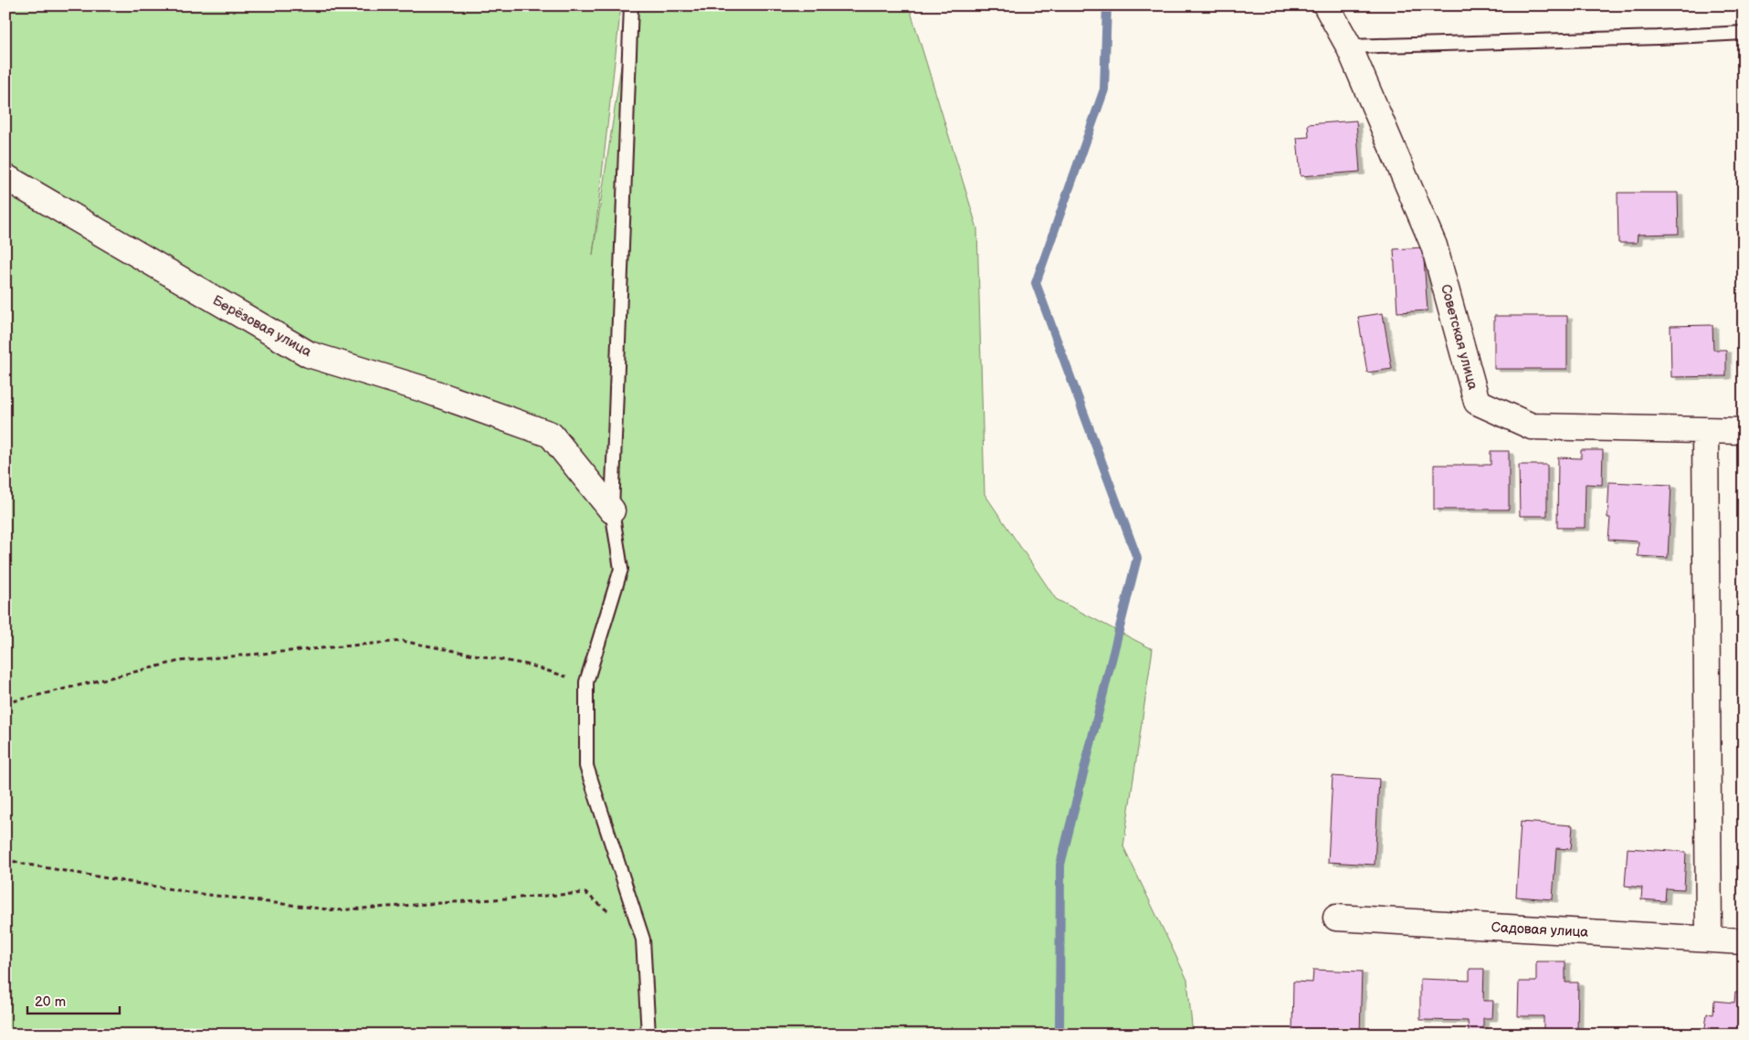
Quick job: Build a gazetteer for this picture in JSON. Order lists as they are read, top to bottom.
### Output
{
  "streets": {
    "street": ["Берёзовая улица", "Советская улица", "Садовая улица"]
  },
  "scale_bar": "20 m"
}
